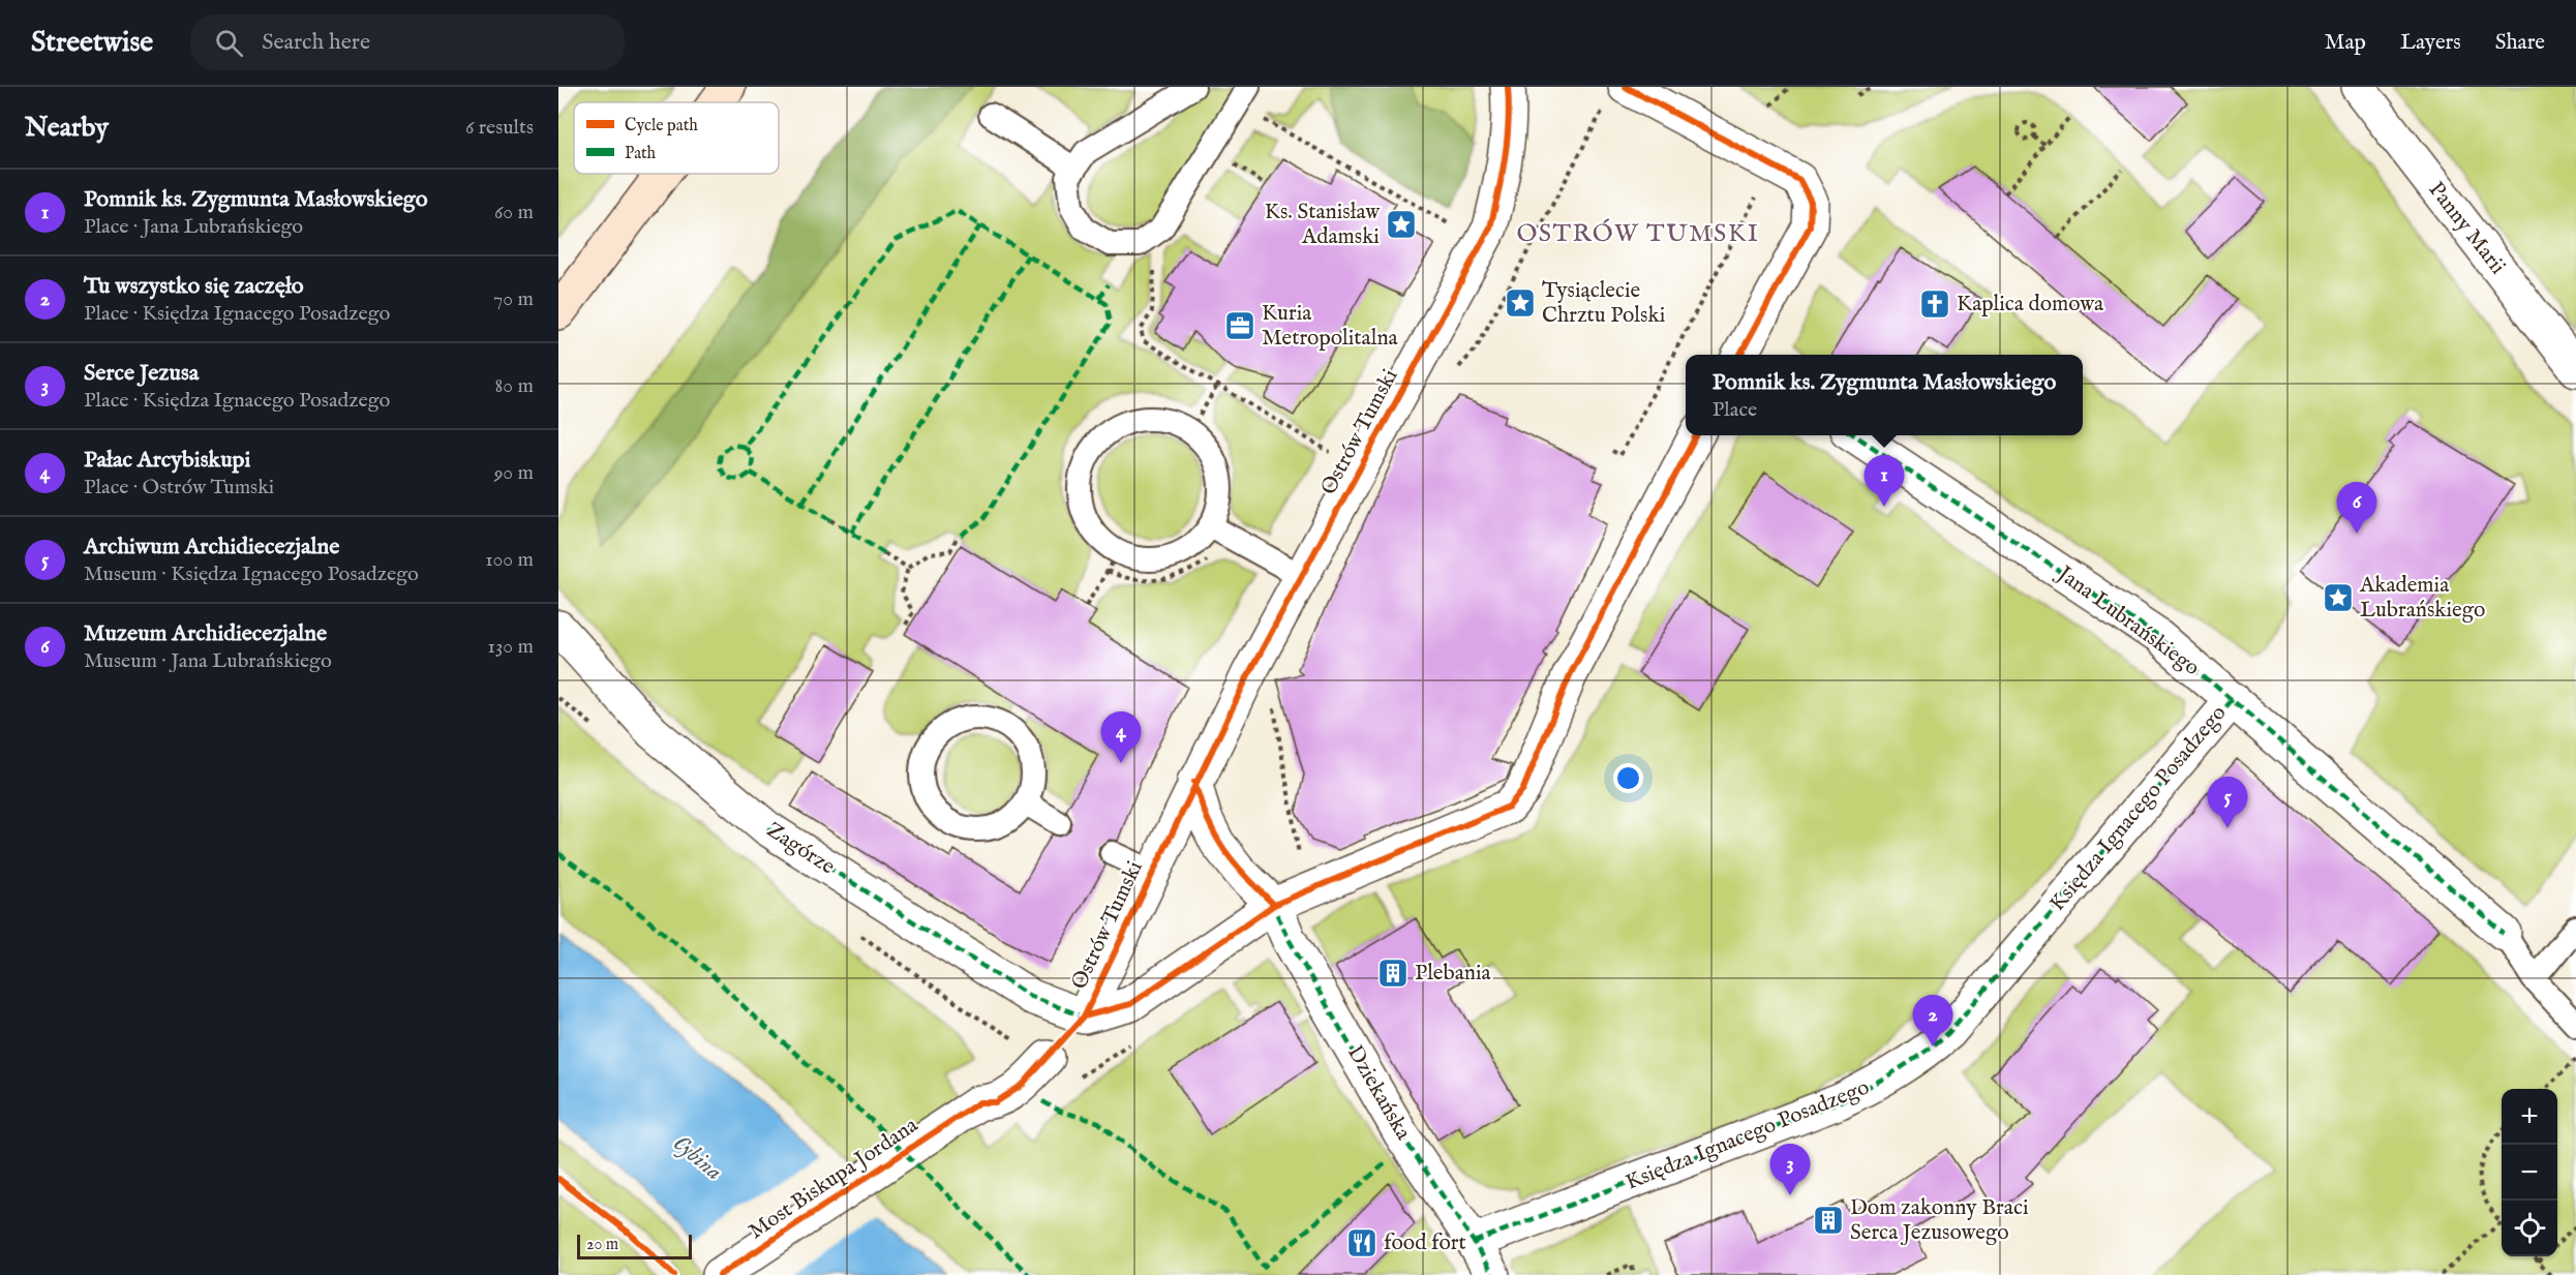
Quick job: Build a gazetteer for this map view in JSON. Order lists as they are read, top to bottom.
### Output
{
  "streets": {
    "street": [
      "Panny Marii",
      "Ostrów Tumski",
      "Jana Lubrańskiego",
      "Księdza Ignacego Posadzego",
      "Zagórze",
      "Dziekańska",
      "Most Biskupa Jordana"
    ]
  },
  "crossings": [
    ["Ostrów Tumski", "Zagórze"],
    ["Ostrów Tumski", "Dziekańska"],
    ["Jana Lubrańskiego", "Księdza Ignacego Posadzego"],
    ["Księdza Ignacego Posadzego", "Dziekańska"]
  ],
  "districts": ["OSTRÓW TUMSKI"],
  "water": ["Cybina"],
  "places": {
    "place": ["Ks. Stanisław Adamski", "Tysiąclecie Chrztu Polski", "Akademia Lubrańskiego"],
    "church": ["Kaplica domowa"],
    "office": ["Kuria Metropolitalna"],
    "building": ["Plebania", "Dom zakonny Braci Serca Jezusowego"],
    "restaurant": ["food fort"]
  },
  "legend": ["Cycle path", "Path"],
  "scale_bar": "20 m",
  "page": {
    "header": "Streetwise",
    "search": "Search here",
    "nav": ["Map", "Layers", "Share"],
    "heading": ["Nearby", "6 results"],
    "list": [
      {
        "mark": "1",
        "name": "Pomnik ks. Zygmunta Masłowskiego",
        "note": "Place · Jana Lubrańskiego",
        "value": "60 m"
      },
      {
        "mark": "2",
        "name": "Tu wszystko się zaczęło",
        "note": "Place · Księdza Ignacego Posadzego",
        "value": "70 m"
      },
      {
        "mark": "3",
        "name": "Serce Jezusa",
        "note": "Place · Księdza Ignacego Posadzego",
        "value": "80 m"
      },
      {
        "mark": "4",
        "name": "Pałac Arcybiskupi",
        "note": "Place · Ostrów Tumski",
        "value": "90 m"
      },
      {
        "mark": "5",
        "name": "Archiwum Archidiecezjalne",
        "note": "Museum · Księdza Ignacego Posadzego",
        "value": "100 m"
      },
      {
        "mark": "6",
        "name": "Muzeum Archidiecezjalne",
        "note": "Museum · Jana Lubrańskiego",
        "value": "130 m"
      }
    ],
    "popup": ["Pomnik ks. Zygmunta Masłowskiego", "Place"],
    "pins": [
      "1",
      "6",
      "4",
      "5",
      "2",
      "3"
    ],
    "map_buttons": ["+", "−"],
    "scale": "20 m"
  }
}
